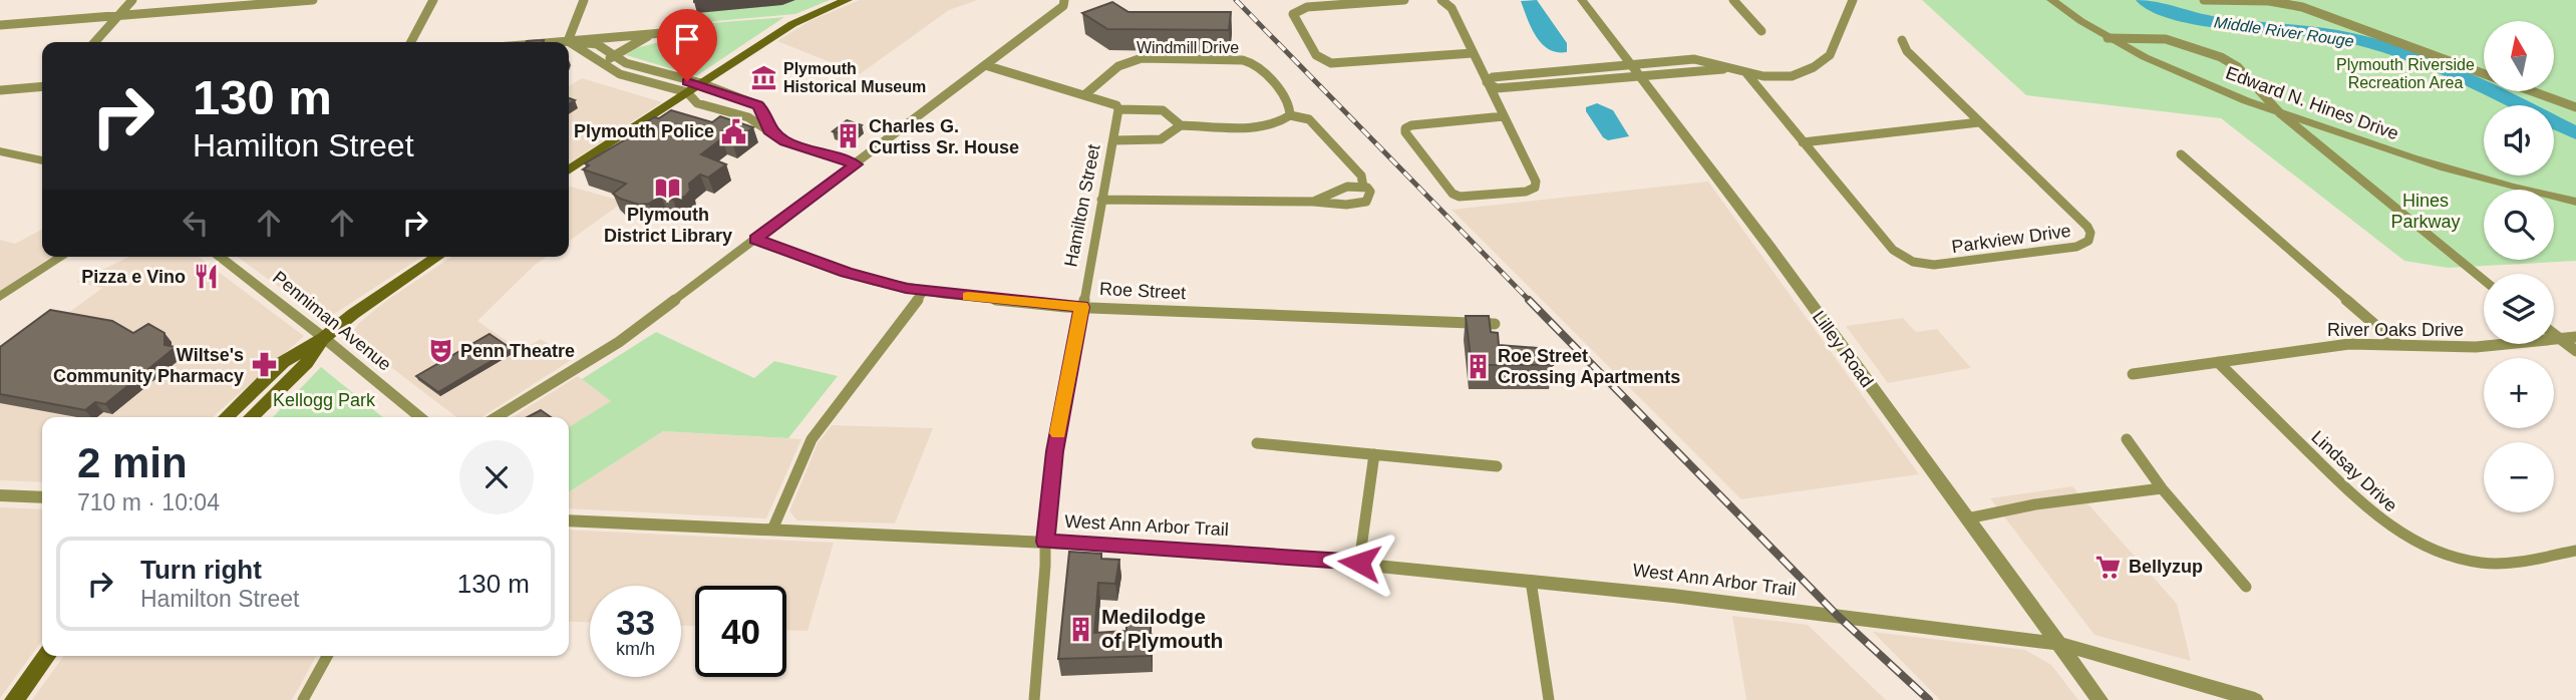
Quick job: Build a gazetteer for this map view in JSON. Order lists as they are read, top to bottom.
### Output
{
  "streets": {
    "street": [
      "Windmill Drive",
      "Edward N. Hines Drive",
      "Hamilton Street",
      "Parkview Drive",
      "Roe Street",
      "Penniman Avenue",
      "River Oaks Drive",
      "Lilley Road",
      "Lindsay Drive",
      "West Ann Arbor Trail"
    ]
  },
  "crossings": [
    ["Hamilton Street", "Roe Street"],
    ["Hamilton Street", "West Ann Arbor Trail"],
    ["River Oaks Drive", "Lindsay Drive"],
    ["Lilley Road", "West Ann Arbor Trail"]
  ],
  "water": ["Middle River Rouge"],
  "parks": ["Plymouth Riverside Recreation Area", "Hines Parkway", "Kellogg Park"],
  "places": {
    "museum": ["Plymouth Historical Museum"],
    "public building": ["Plymouth Police"],
    "building": ["Charles G. Curtiss Sr. House", "Roe Street Crossing Apartments", "Medilodge of Plymouth"],
    "library": ["Plymouth District Library"],
    "restaurant": ["Pizza e Vino"],
    "theatre": ["Penn Theatre"],
    "pharmacy": ["Wiltse's Community Pharmacy"],
    "supermarket": ["Bellyzup"]
  },
  "north": "top",
  "page": {
    "map_buttons": ["+", "−"],
    "turn": ["130 m", "Hamilton Street"],
    "heading": ["2 min", "710 m · 10:04"],
    "list": [
      {
        "name": "Turn right",
        "note": "Hamilton Street",
        "value": "130 m"
      }
    ],
    "speed": "33 km/h",
    "limit": "40"
  }
}
